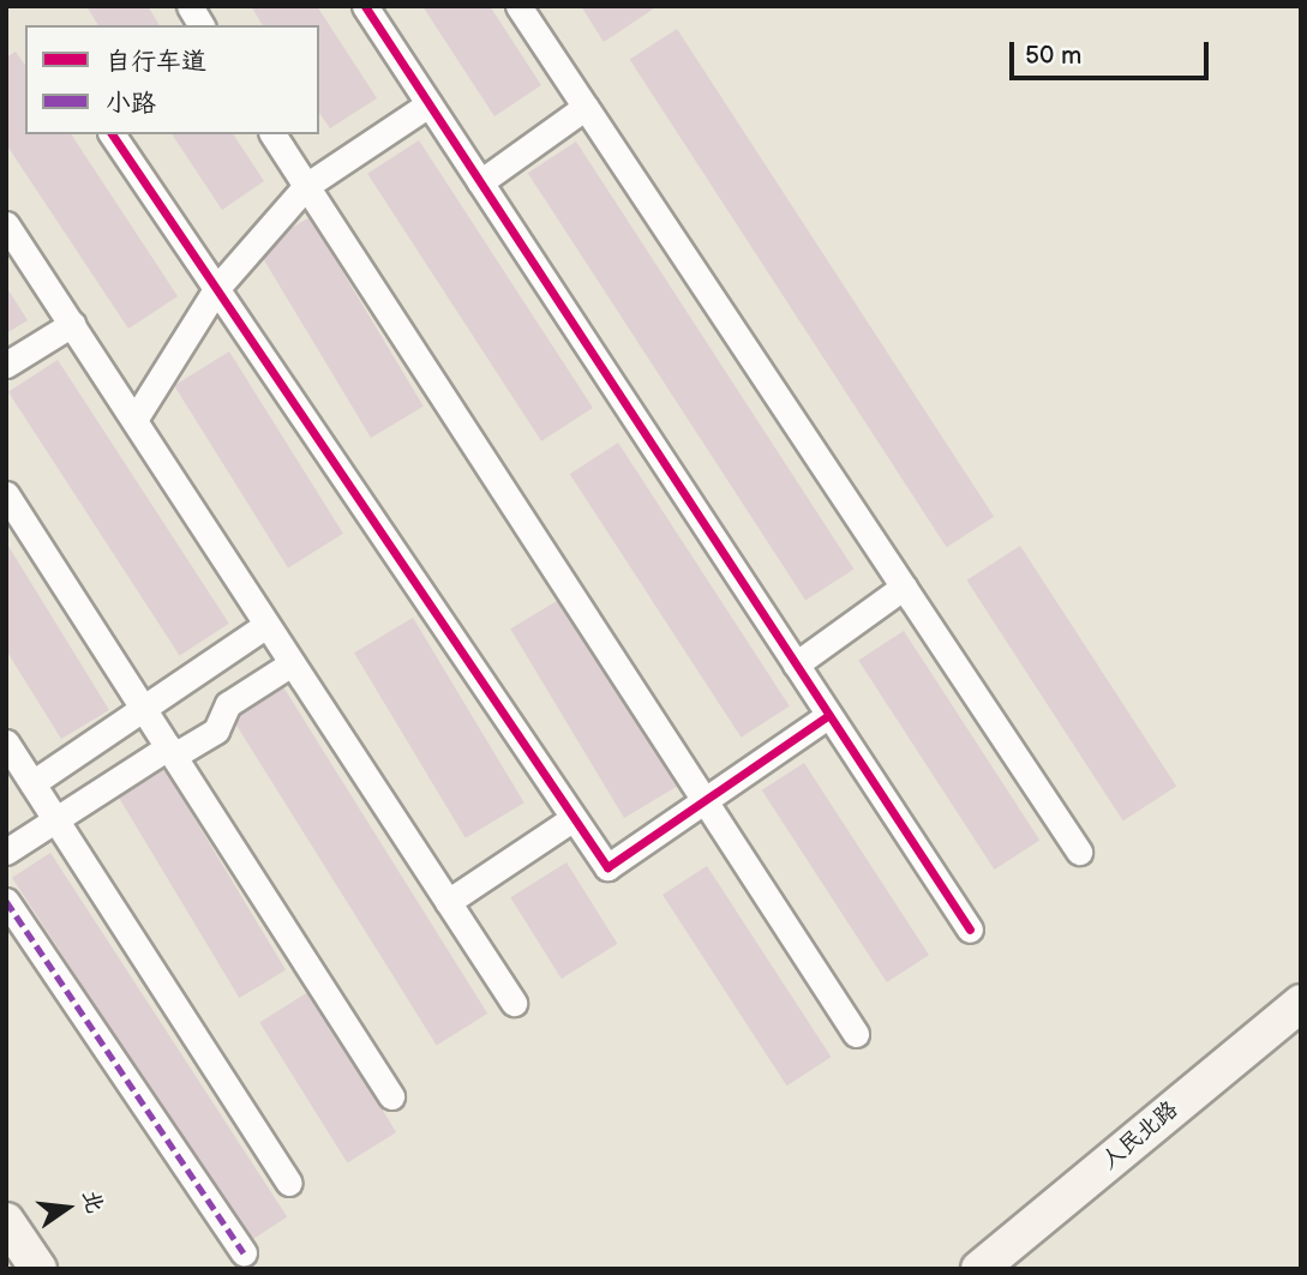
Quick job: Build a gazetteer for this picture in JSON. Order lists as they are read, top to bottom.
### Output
{
  "streets": {
    "main road": ["人民北路"]
  },
  "legend": ["自行车道", "小路"],
  "scale_bar": "50 m",
  "north": "right"
}
